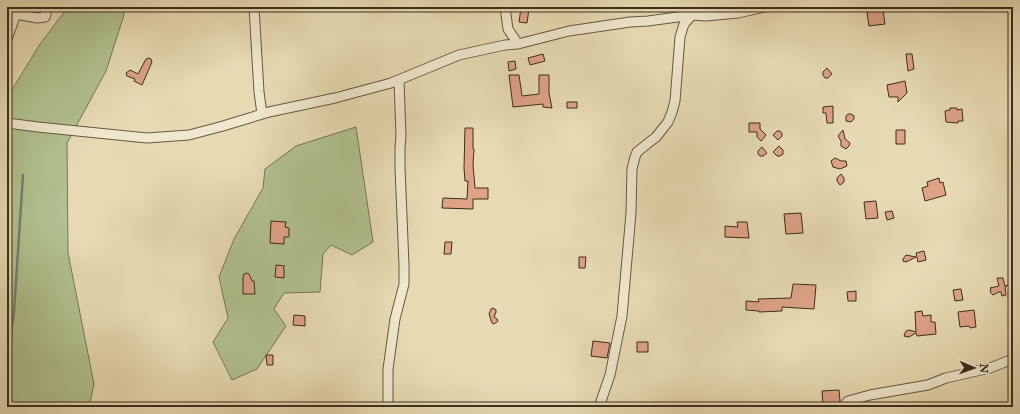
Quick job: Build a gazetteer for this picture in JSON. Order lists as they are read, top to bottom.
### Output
{
  "north": "right"
}
